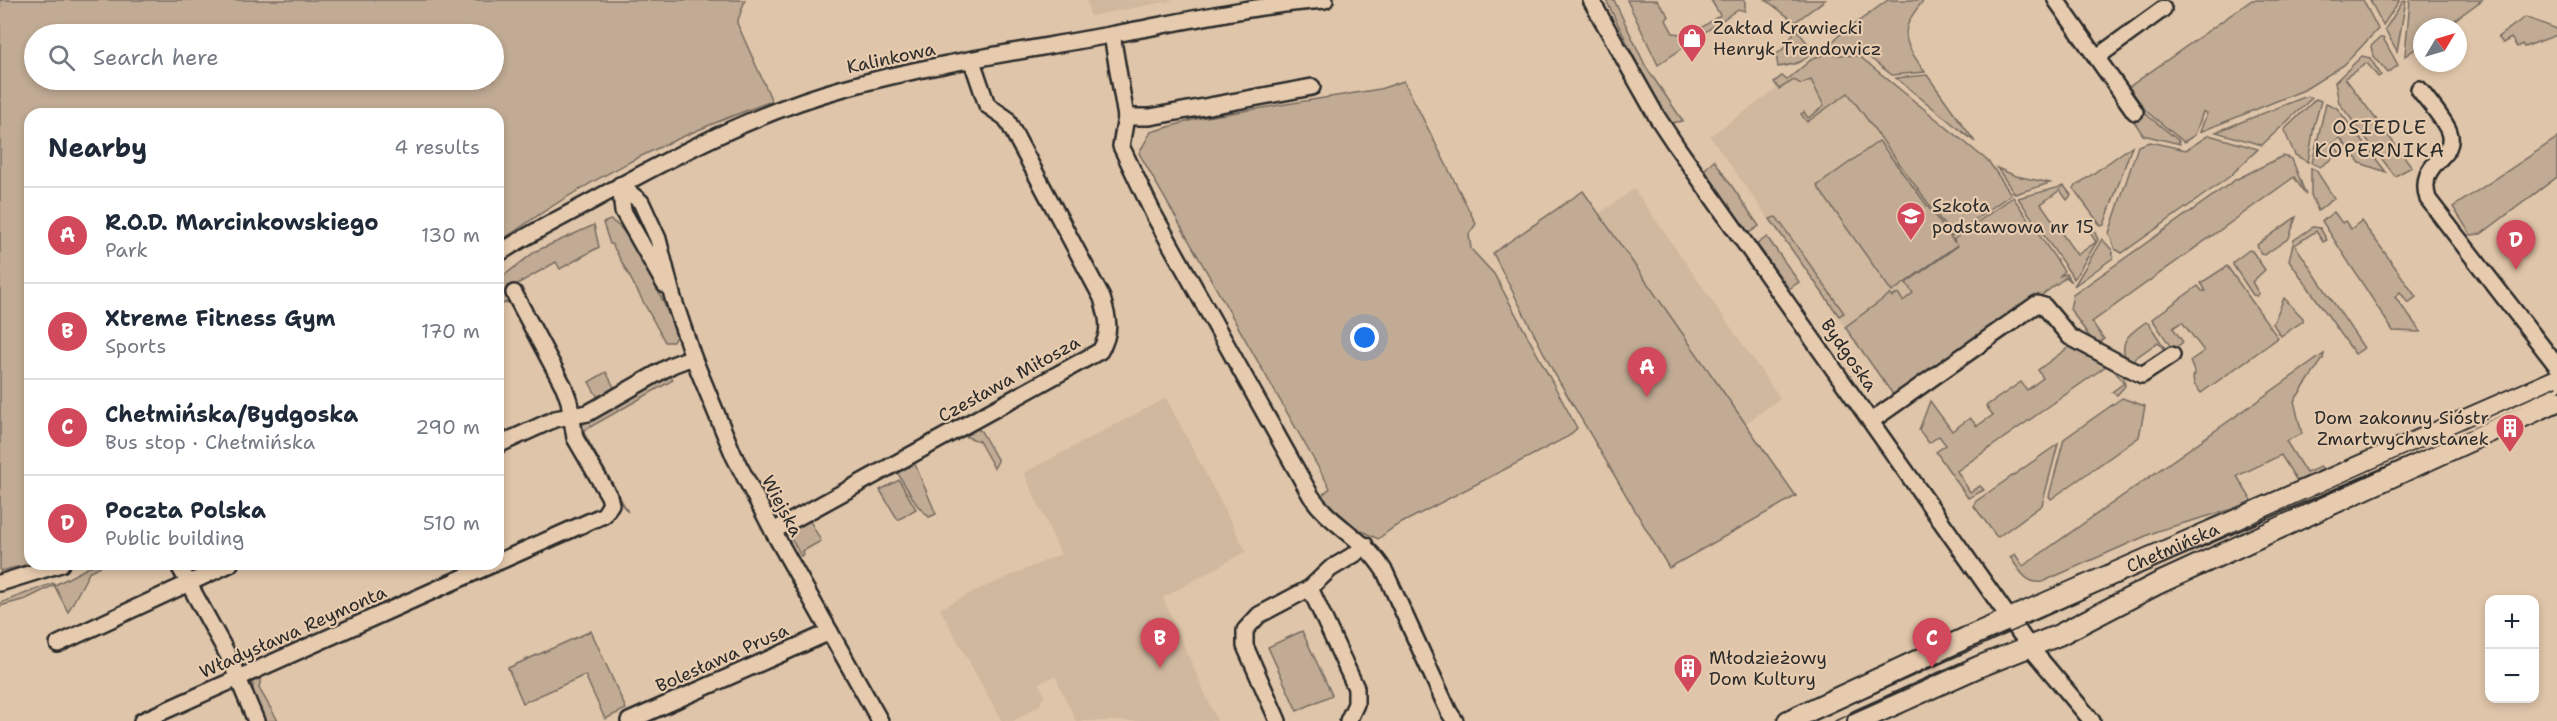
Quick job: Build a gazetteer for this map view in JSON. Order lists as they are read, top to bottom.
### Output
{
  "streets": {
    "main road": ["Chełmińska"],
    "street": [
      "Kalinkowa",
      "Bydgoska",
      "Czesława Miłosza",
      "Wiejska",
      "Władysława Reymonta",
      "Bolesława Prusa"
    ]
  },
  "crossings": [
    ["Kalinkowa", "Czesława Miłosza"],
    ["Kalinkowa", "Wiejska"],
    ["Bydgoska", "Chełmińska"],
    ["Czesława Miłosza", "Wiejska"],
    ["Wiejska", "Bolesława Prusa"]
  ],
  "districts": ["OSIEDLE KOPERNIKA"],
  "places": {
    "shop": ["Zakład Krawiecki Henryk Trendowicz"],
    "school or university": ["Szkoła podstawowa nr 15"],
    "building": ["Dom zakonny Sióstr Zmartwychwstanek", "Młodzieżowy Dom Kultury"]
  },
  "north": "top right",
  "page": {
    "search": "Search here",
    "heading": ["Nearby", "4 results"],
    "list": [
      {
        "mark": "A",
        "name": "R.O.D. Marcinkowskiego",
        "note": "Park",
        "value": "130 m"
      },
      {
        "mark": "B",
        "name": "Xtreme Fitness Gym",
        "note": "Sports",
        "value": "170 m"
      },
      {
        "mark": "C",
        "name": "Chełmińska/Bydgoska",
        "note": "Bus stop · Chełmińska",
        "value": "290 m"
      },
      {
        "mark": "D",
        "name": "Poczta Polska",
        "note": "Public building",
        "value": "510 m"
      }
    ],
    "pins": [
      "D",
      "A",
      "B",
      "C"
    ],
    "map_buttons": ["+", "−"]
  }
}
